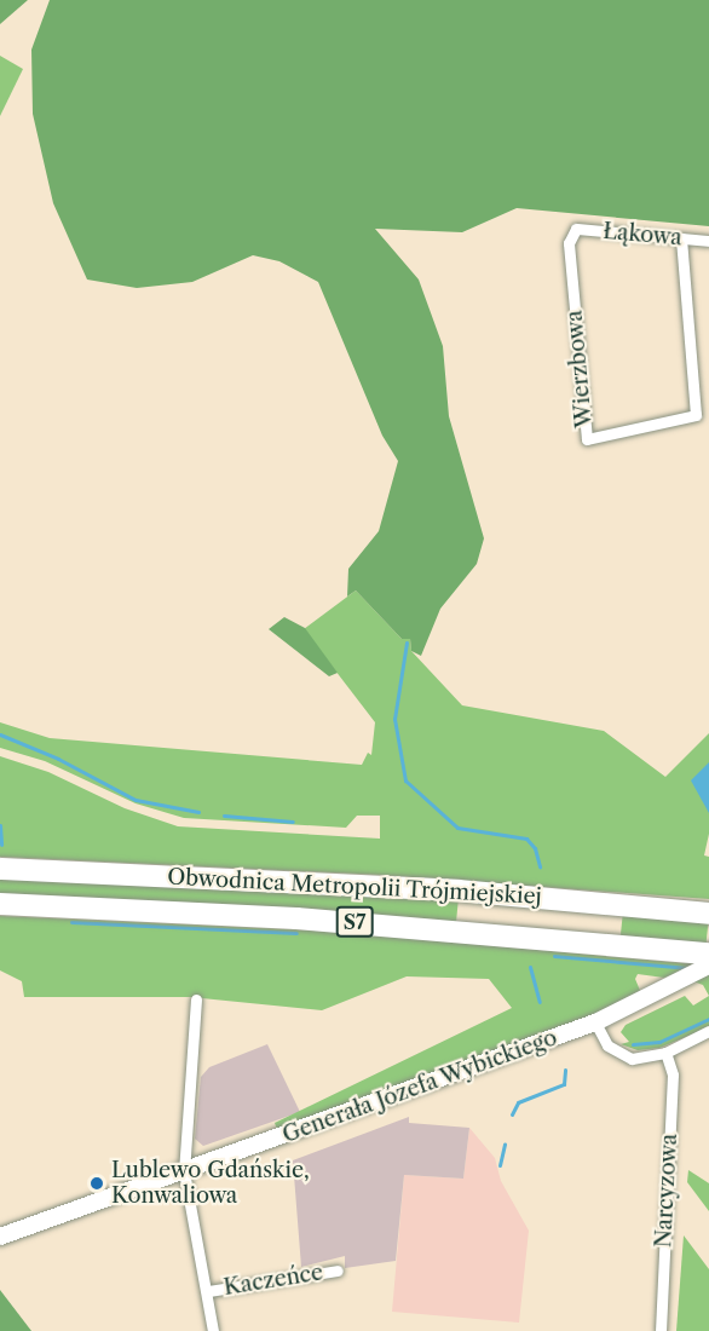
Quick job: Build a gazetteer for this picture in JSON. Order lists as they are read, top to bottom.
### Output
{
  "streets": {
    "highway": ["Obwodnica Metropolii Trójmiejskiej", "S7"],
    "main road": ["Generała Józefa Wybickiego"],
    "street": [
      "Łąkowa",
      "Wierzbowa",
      "Narcyzowa",
      "Kaczeńce"
    ]
  },
  "crossings": [
    ["Łąkowa", "Wierzbowa"]
  ],
  "places": ["Lublewo Gdańskie, Konwaliowa"]
}
